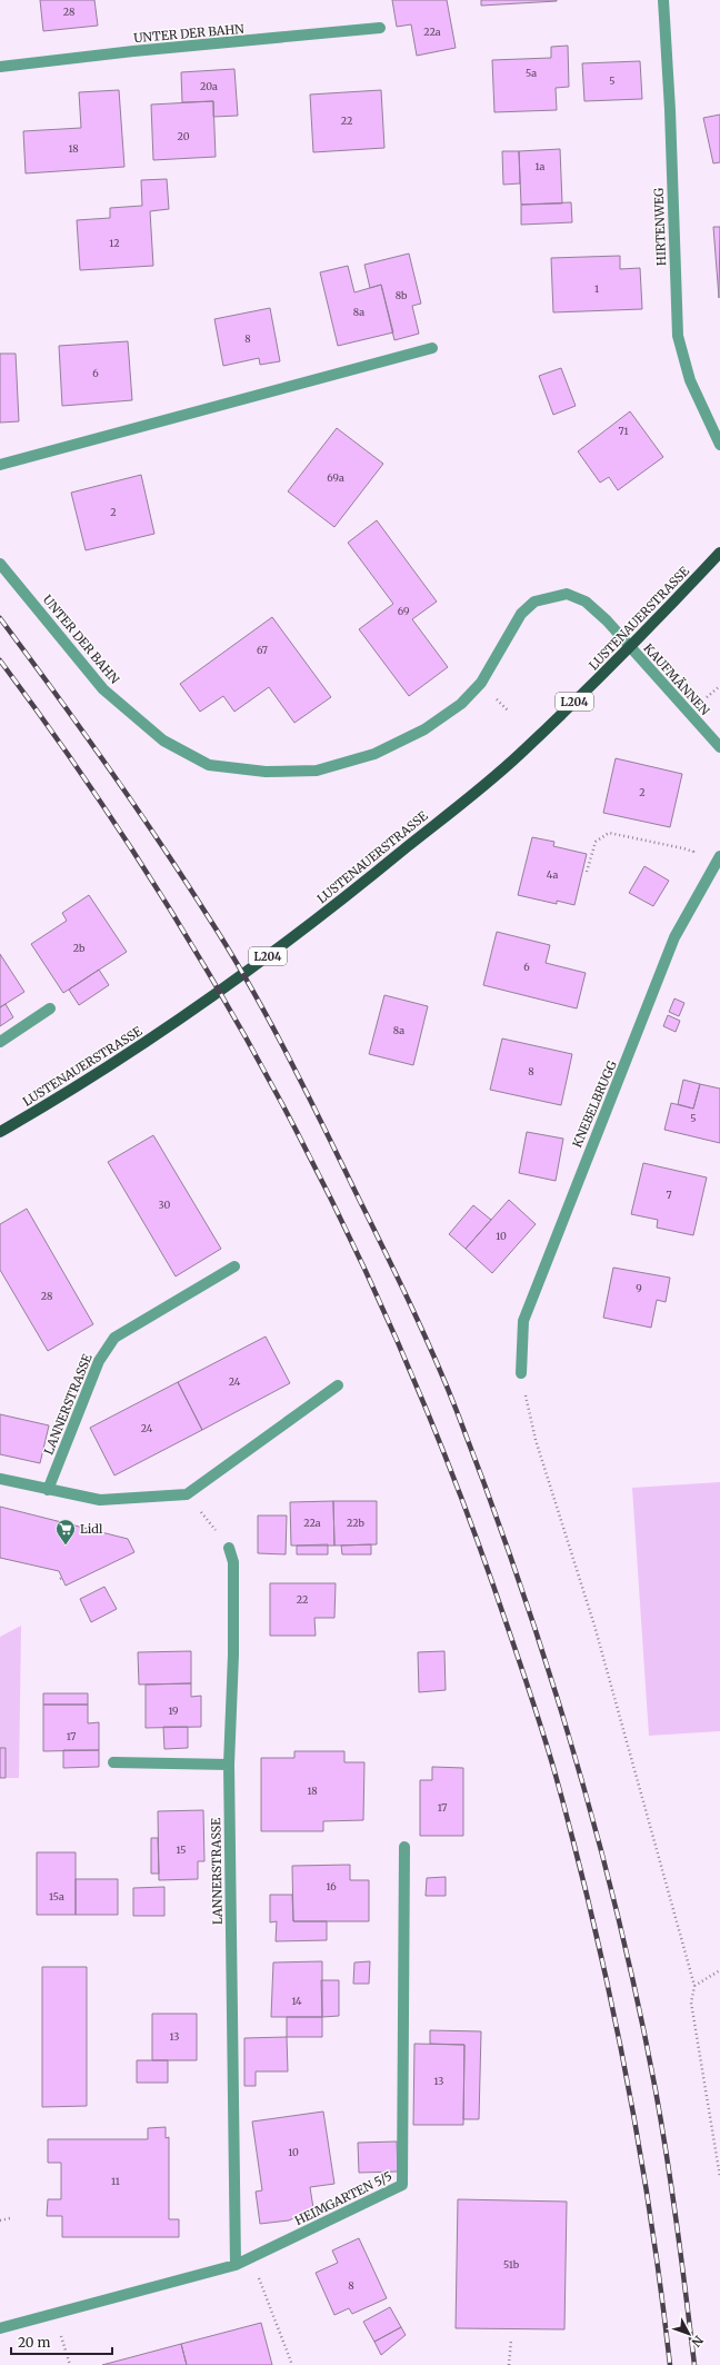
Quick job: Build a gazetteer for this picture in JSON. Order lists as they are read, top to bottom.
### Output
{
  "streets": {
    "main road": ["LUSTENAUERSTRASSE", "L204"],
    "street": [
      "UNTER DER BAHN",
      "HIRTENWEG",
      "KAUFMÄNNEN",
      "KNEBELBRUGG",
      "LANNERSTRASSE",
      "HEIMGARTEN 5/5"
    ]
  },
  "crossings": [
    ["UNTER DER BAHN", "LUSTENAUERSTRASSE"],
    ["UNTER DER BAHN", "KAUFMÄNNEN"],
    ["LUSTENAUERSTRASSE", "KAUFMÄNNEN"],
    ["LANNERSTRASSE", "HEIMGARTEN 5/5"]
  ],
  "places": {
    "supermarket": ["Lidl"]
  },
  "house_numbers": [
    "28",
    "22a",
    "5a",
    "5",
    "20a",
    "22",
    "20",
    "18",
    "1a",
    "12",
    "1",
    "8b",
    "8a",
    "8",
    "6",
    "71",
    "69a",
    "2",
    "69",
    "67",
    "2",
    "4a",
    "2b",
    "6",
    "8a",
    "8",
    "5",
    "7",
    "30",
    "10",
    "9",
    "28",
    "24",
    "24",
    "22a",
    "22b",
    "22",
    "19",
    "17",
    "18",
    "17",
    "15",
    "16",
    "15a",
    "14",
    "13",
    "13",
    "10",
    "11",
    "51b",
    "8"
  ],
  "scale_bar": "20 m",
  "north": "bottom right"
}
